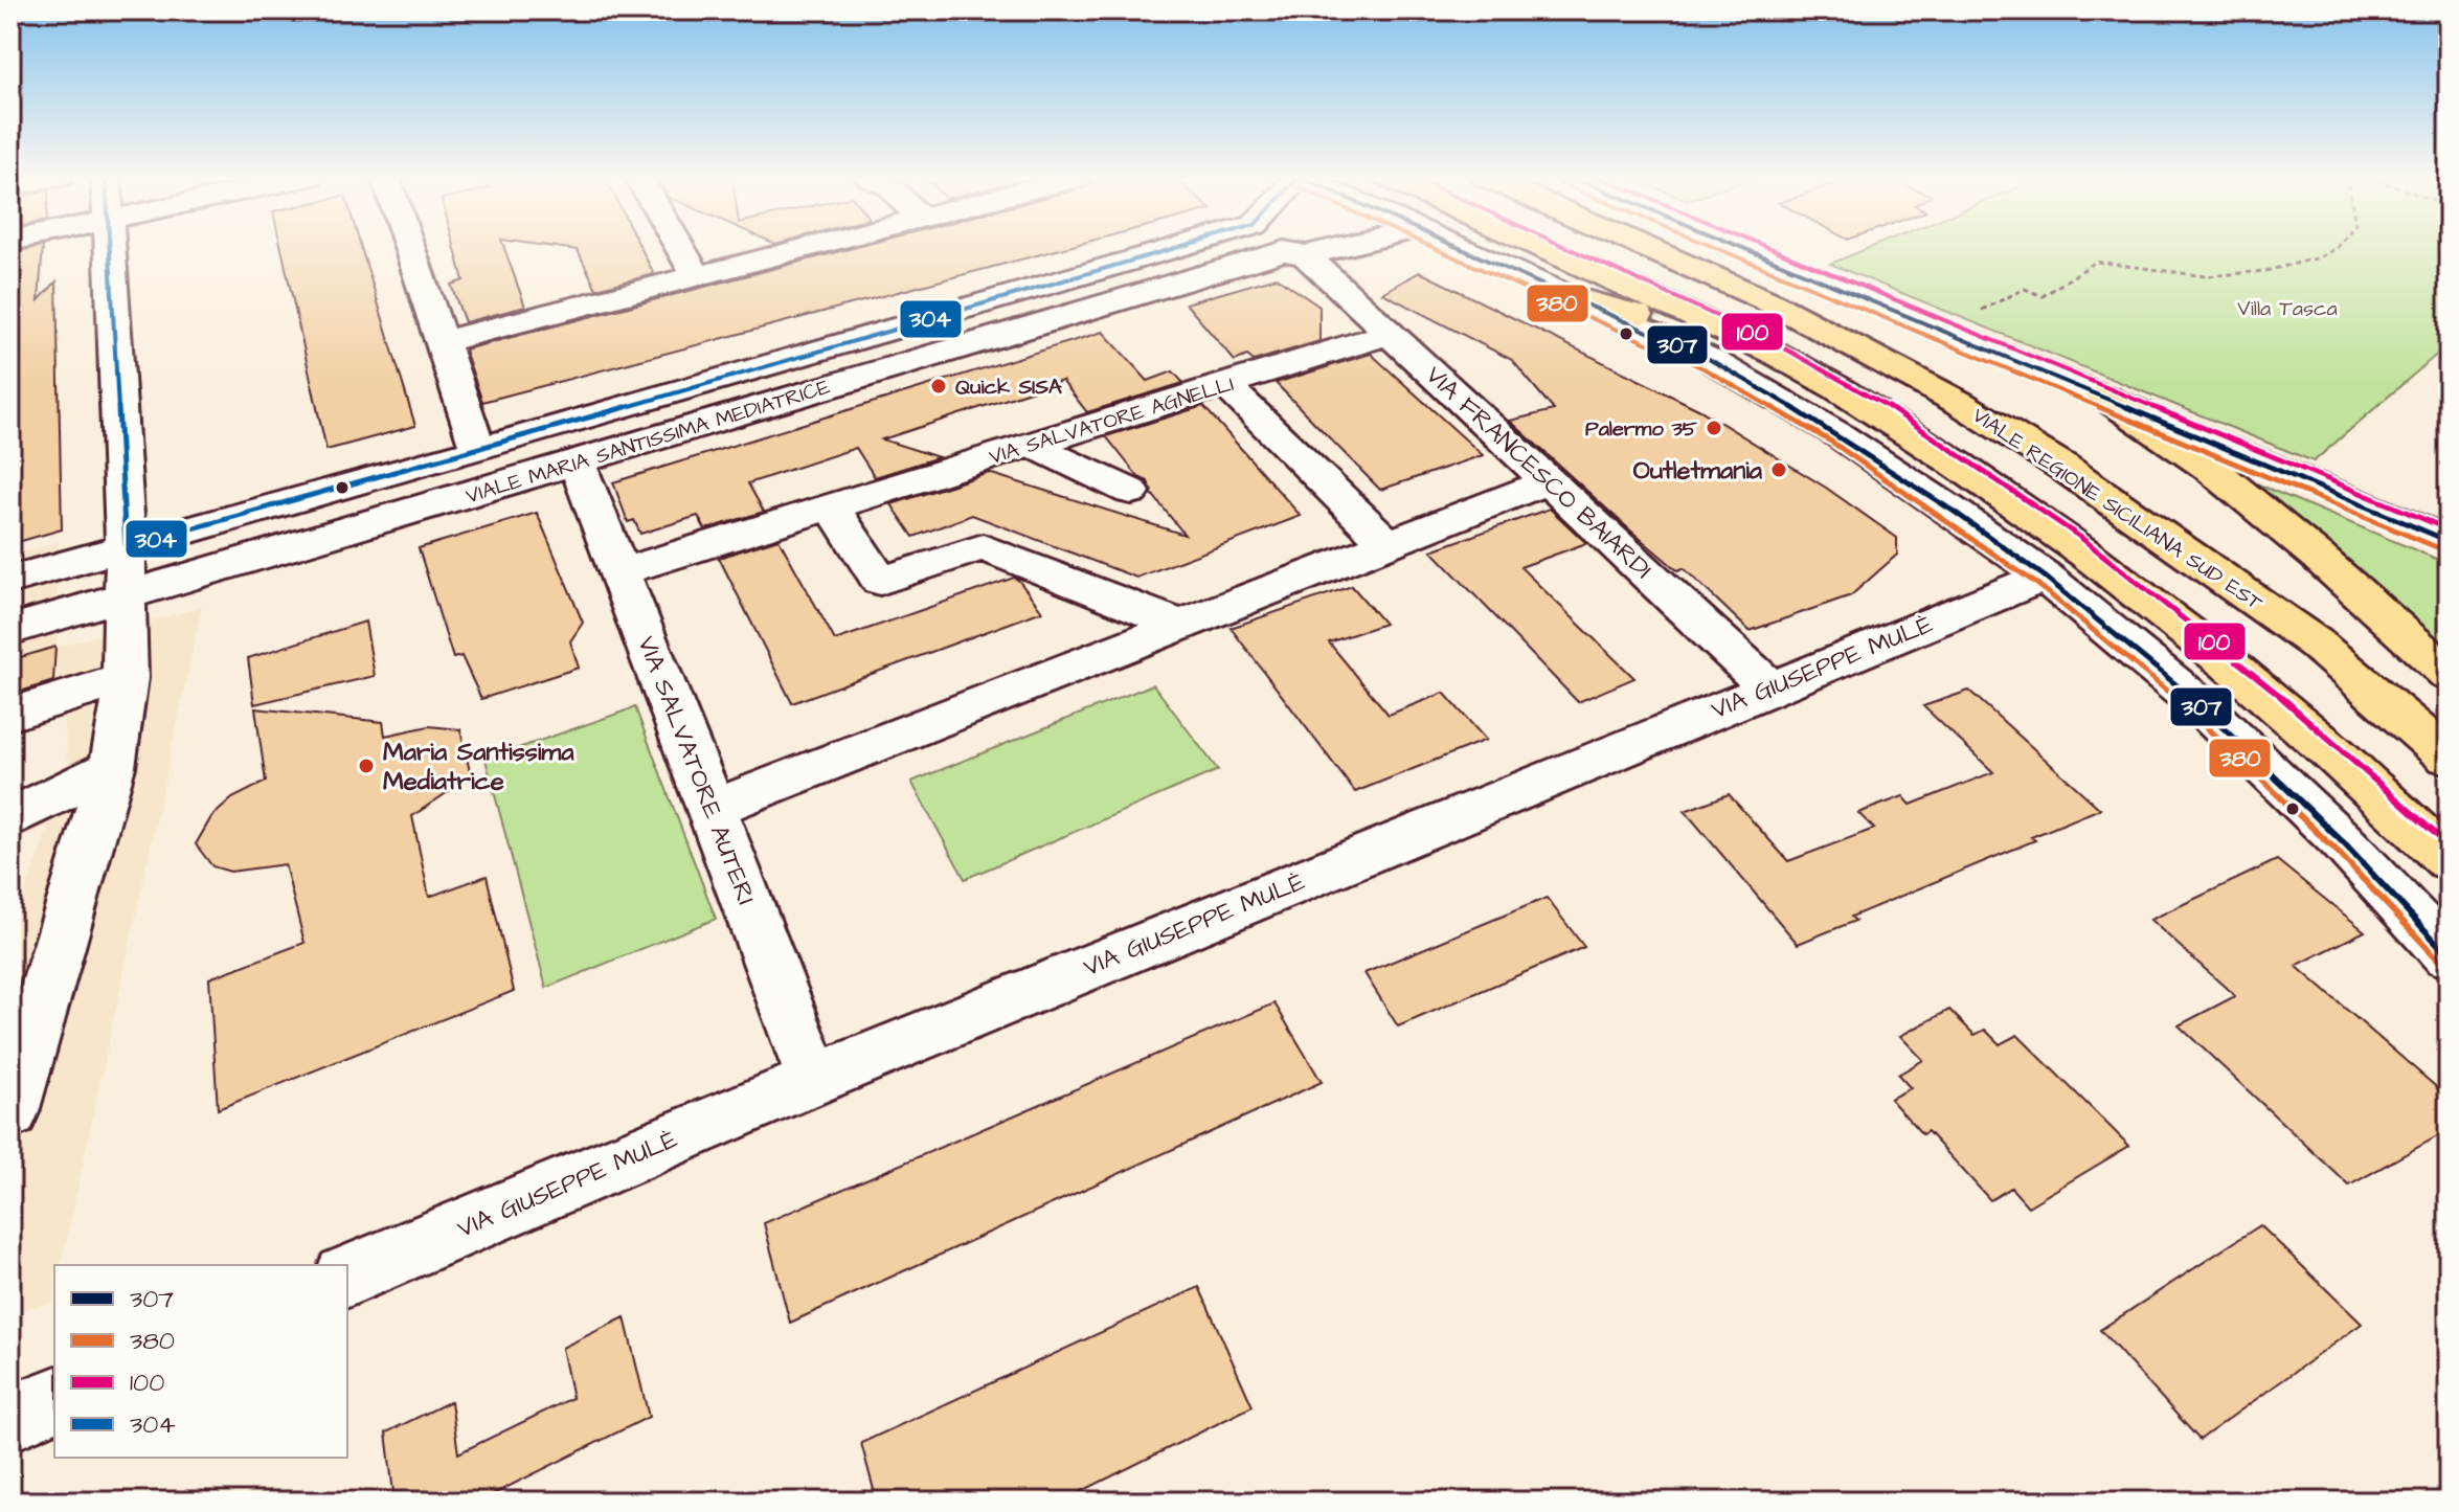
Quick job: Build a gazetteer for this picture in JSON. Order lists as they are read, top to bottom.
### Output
{
  "streets": {
    "main road": ["VIALE REGIONE SICILIANA SUD EST"],
    "street": [
      "VIA SALVATORE AGNELLI",
      "VIALE MARIA SANTISSIMA MEDIATRICE",
      "VIA FRANCESCO BAIARDI",
      "VIA GIUSEPPE MULÈ",
      "VIA SALVATORE AUTERI"
    ]
  },
  "crossings": [
    ["VIA SALVATORE AGNELLI", "VIA FRANCESCO BAIARDI"],
    ["VIA SALVATORE AGNELLI", "VIA SALVATORE AUTERI"],
    ["VIALE MARIA SANTISSIMA MEDIATRICE", "VIA FRANCESCO BAIARDI"],
    ["VIALE MARIA SANTISSIMA MEDIATRICE", "VIA SALVATORE AUTERI"],
    ["VIA FRANCESCO BAIARDI", "VIA GIUSEPPE MULÈ"],
    ["VIA GIUSEPPE MULÈ", "VIA SALVATORE AUTERI"]
  ],
  "parks": ["Villa Tasca"],
  "places": [
    "Quick SISA",
    "Palermo 35",
    "Outletmania",
    "Maria Santissima Mediatrice"
  ],
  "lines": [
    "transit line 307",
    "transit line 380",
    "transit line 100",
    "transit line 304"
  ],
  "legend": [
    "307",
    "380",
    "100",
    "304"
  ]
}
